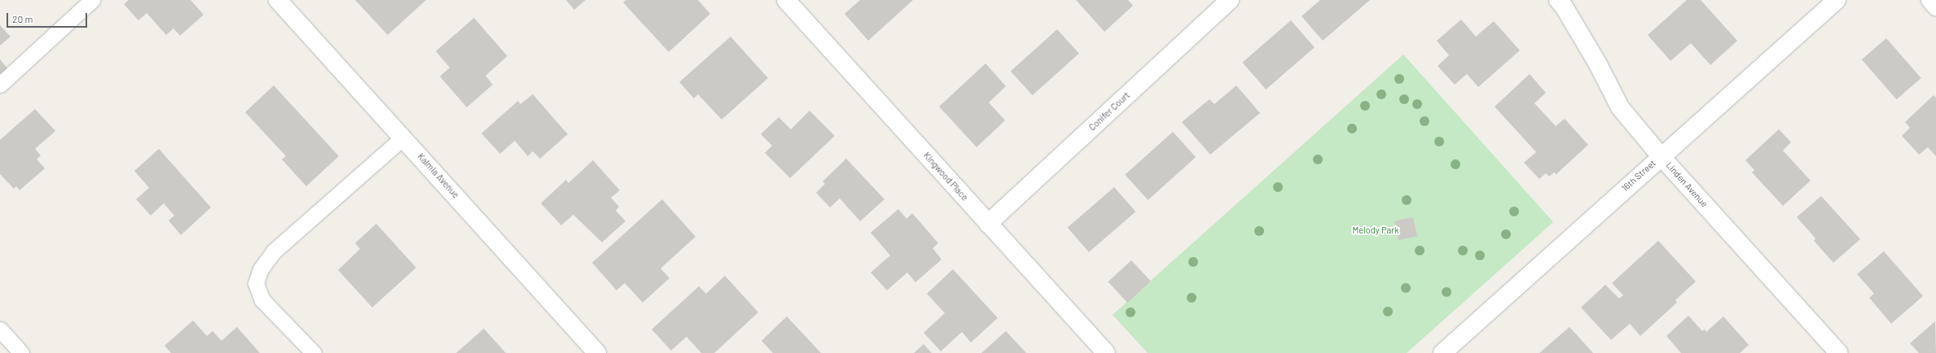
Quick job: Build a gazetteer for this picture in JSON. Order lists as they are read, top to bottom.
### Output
{
  "streets": {
    "street": [
      "Conifer Court",
      "Kalmia Avenue",
      "16th Street",
      "Kingwood Place",
      "Linden Avenue"
    ]
  },
  "crossings": [
    ["Conifer Court", "Kingwood Place"],
    ["16th Street", "Linden Avenue"]
  ],
  "parks": ["Melody Park"],
  "scale_bar": "20 m"
}
